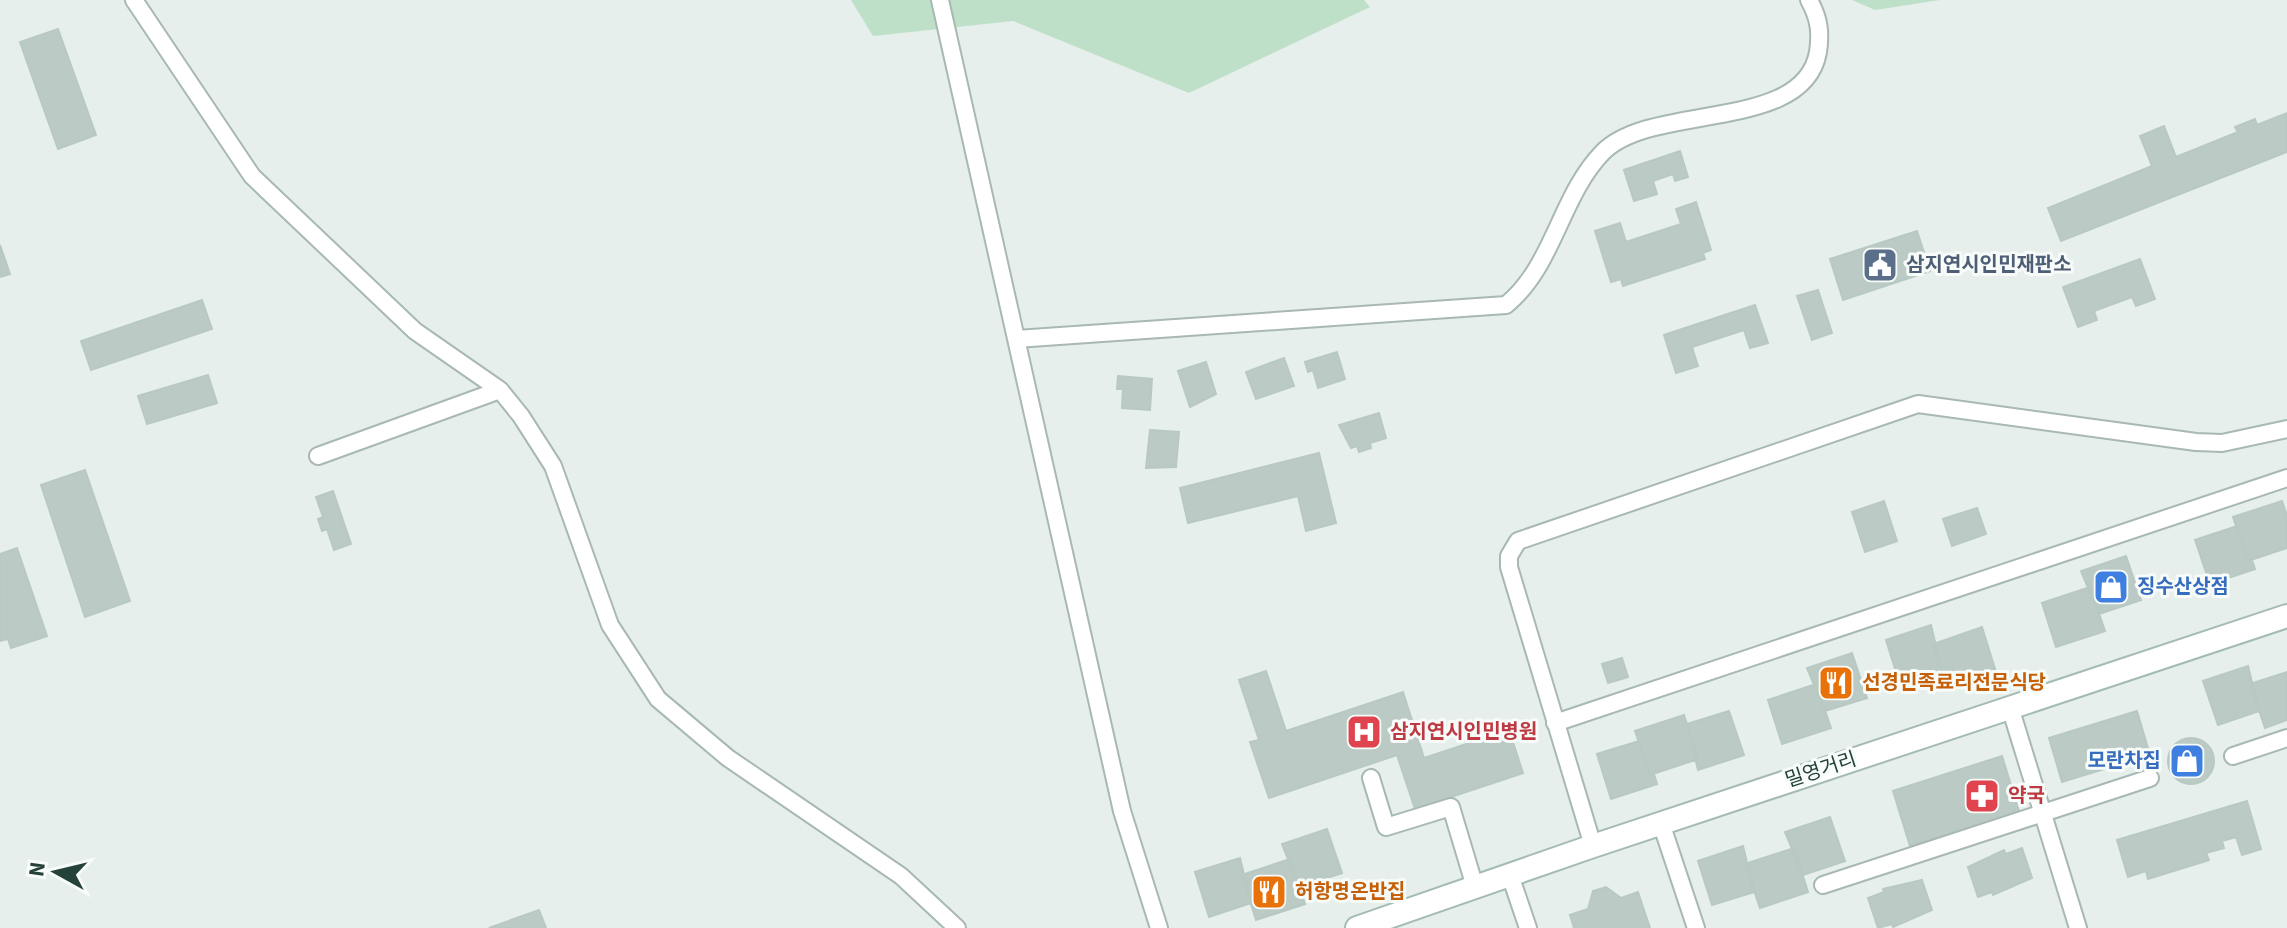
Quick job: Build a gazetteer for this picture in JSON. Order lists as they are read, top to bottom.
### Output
{
  "streets": {
    "main road": ["밀영거리"]
  },
  "places": {
    "public building": ["삼지연시인민재판소"],
    "shop": ["징수산상점", "모란차집"],
    "restaurant": ["선경민족료리전문식당", "허항명온반집"],
    "hospital": ["삼지연시인민병원"],
    "pharmacy": ["약국"]
  },
  "north": "left"
}
